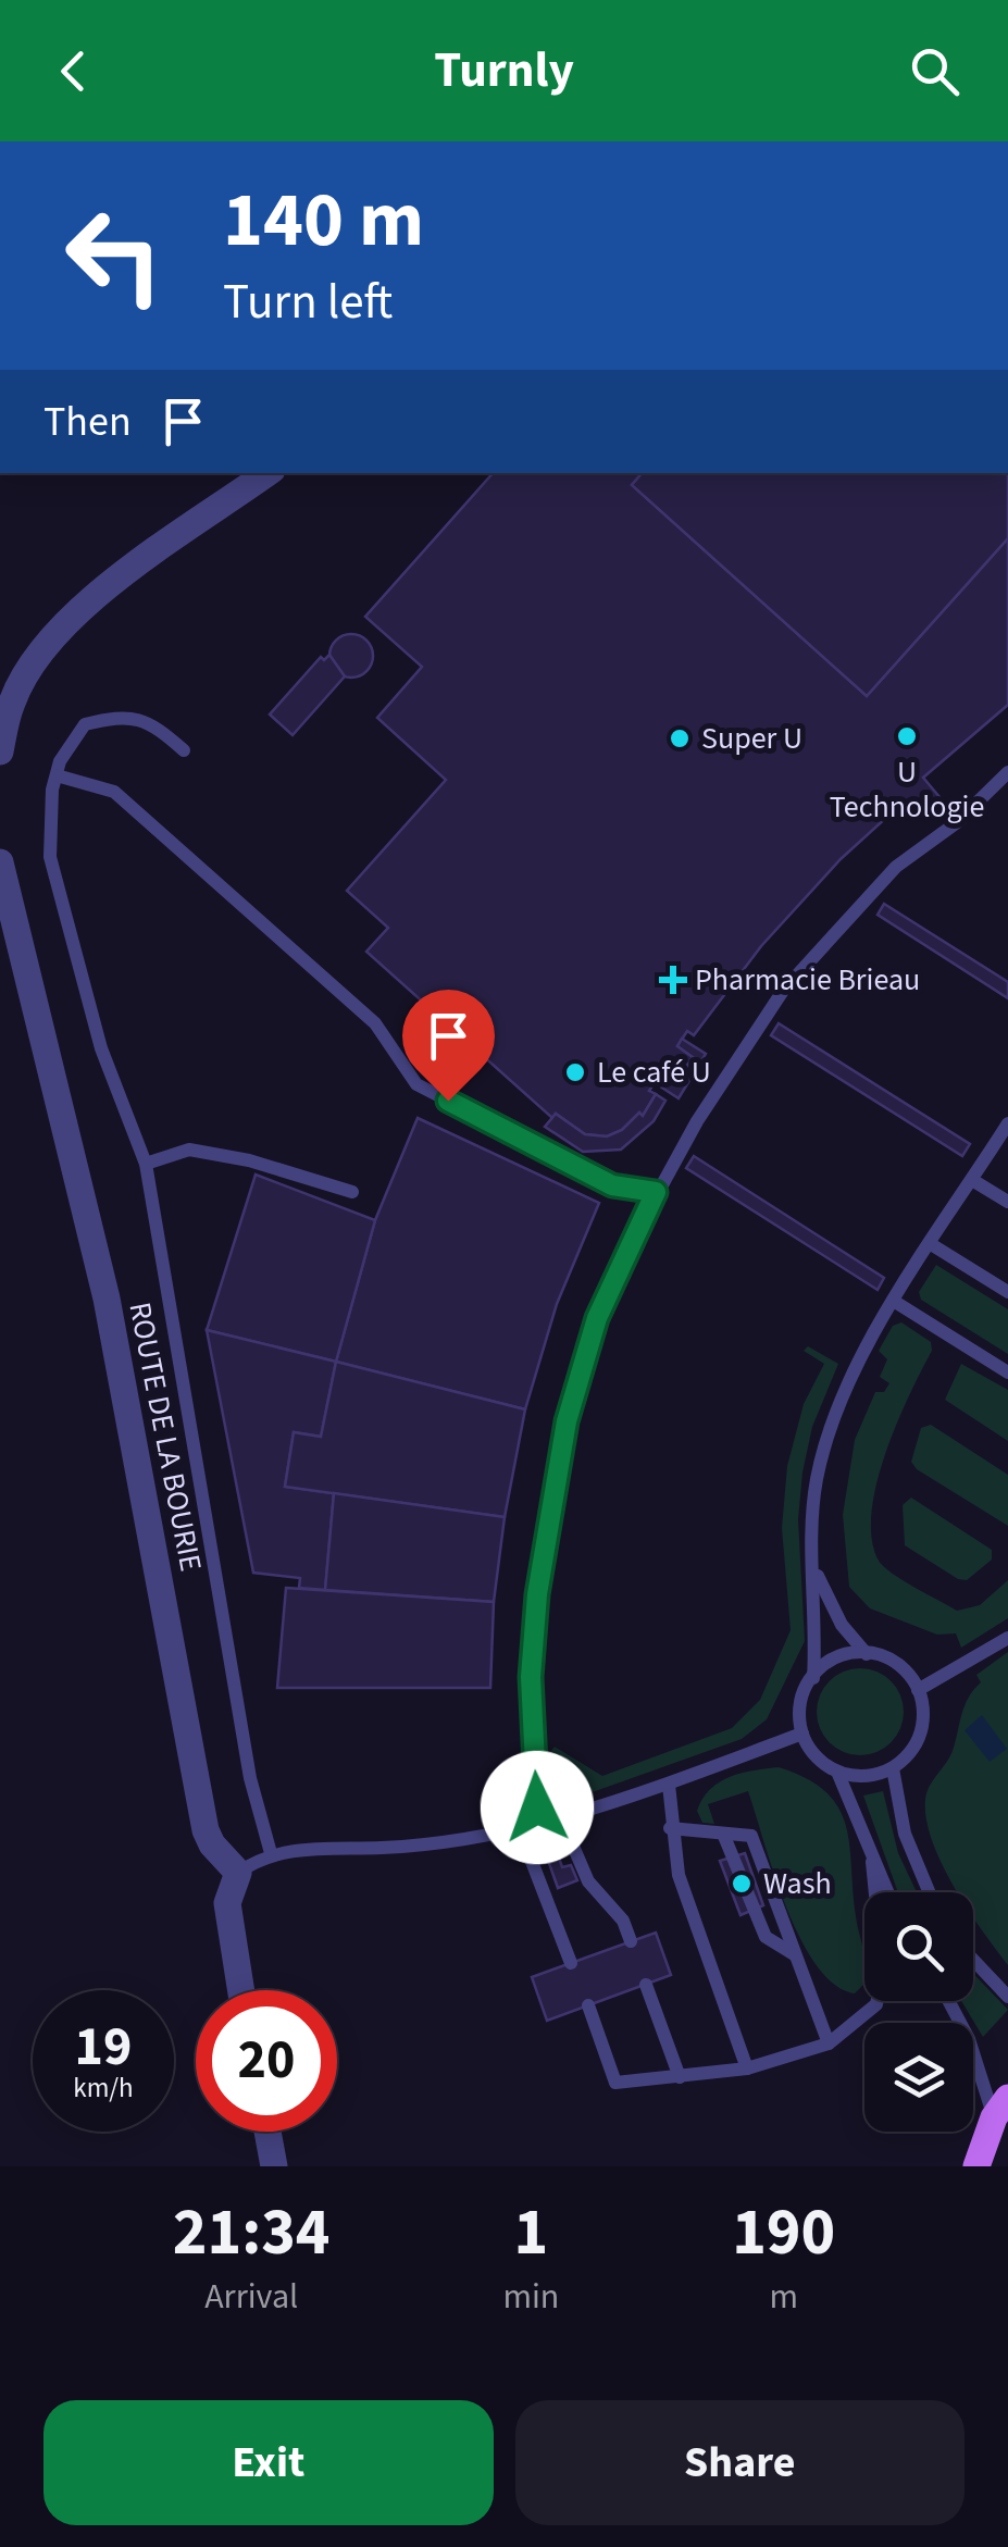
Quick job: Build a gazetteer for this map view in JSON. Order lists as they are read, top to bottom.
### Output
{
  "streets": {
    "street": ["ROUTE DE LA BOURIE"]
  },
  "places": {
    "other": [
      "U Technologie",
      "Super U",
      "Le café U",
      "Wash"
    ],
    "health": ["Pharmacie Brieau"]
  },
  "page": {
    "header": "Turnly",
    "turn": ["140 m", "Turn left"],
    "then": "Then",
    "speed": "19 km/h",
    "limit": "20",
    "eta": [
      "21:34",
      "Arrival",
      "1",
      "min",
      "190",
      "m"
    ],
    "buttons": ["Exit", "Share"]
  }
}
